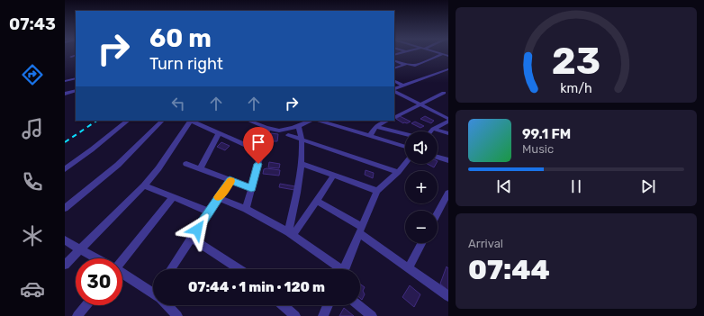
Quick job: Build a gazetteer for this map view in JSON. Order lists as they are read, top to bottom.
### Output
{
  "page": {
    "tabs": "07:43",
    "turn": ["60 m", "Turn right"],
    "song": ["99.1 FM", "Music"],
    "map_buttons": ["+", "−"],
    "tile": ["Arrival", "07:44"],
    "limit": "30",
    "trip": "07:44 · 1 min · 120 m",
    "gauge": ["23", "km/h"]
  }
}
